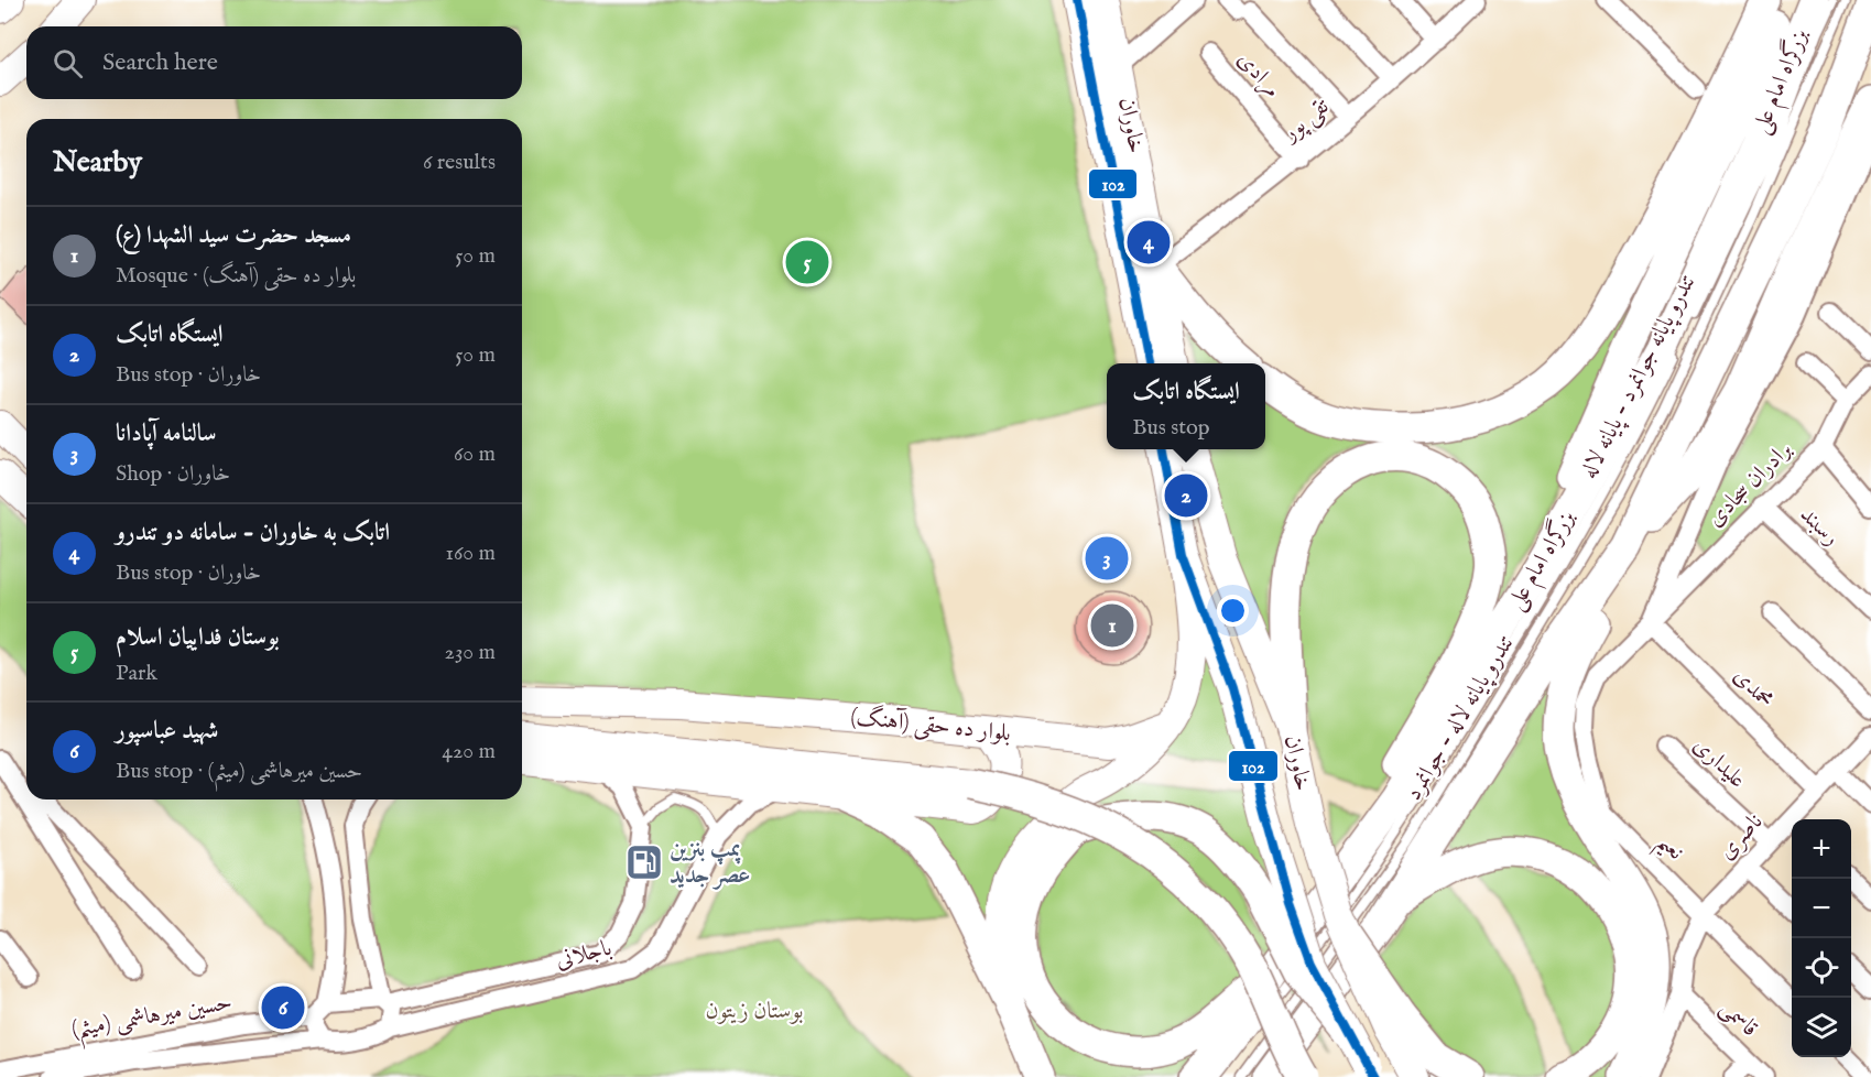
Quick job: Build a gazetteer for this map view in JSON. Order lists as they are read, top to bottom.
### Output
{
  "streets": {
    "highway": ["بزرگراه امام علی"],
    "main road": ["خاوران", "بلوار ده حقی (آهنگ)"],
    "street": [
      "مرادی",
      "تقی پور",
      "برادران سجادی",
      "رسبند",
      "محمدی",
      "علیداری",
      "ناصری",
      "نعیم",
      "باجلانی",
      "حسین میرهاشمی (میثم)",
      "قاسمی"
    ],
    "lane": ["تندرو پایانه جوانمرد - پایانه لاله", "تندرو پایانه لاله - جوانمرد"]
  },
  "crossings": [
    ["مرادی", "تقی پور"],
    ["تقی پور", "خاوران"],
    ["برادران سجادی", "رسبند"],
    ["برادران سجادی", "محمدی"],
    ["برادران سجادی", "نعیم"],
    ["محمدی", "ناصری"],
    ["علیداری", "ناصری"],
    ["ناصری", "نعیم"],
    ["ناصری", "قاسمی"],
    ["باجلانی", "حسین میرهاشمی (میثم)"]
  ],
  "parks": ["بوستان زیتون"],
  "places": {
    "fuel station": ["پمپ بنزین عصر جدید"]
  },
  "lines": ["transit line 102"],
  "page": {
    "search": "Search here",
    "heading": ["Nearby", "6 results"],
    "list": [
      {
        "mark": "1",
        "name": "مسجد حضرت سید الشهدا (ع)",
        "note": "Mosque · بلوار ده حقی (آهنگ)",
        "value": "50 m"
      },
      {
        "mark": "2",
        "name": "ایستگاه اتابک",
        "note": "Bus stop · خاوران",
        "value": "50 m"
      },
      {
        "mark": "3",
        "name": "سالنامه آپادانا",
        "note": "Shop · خاوران",
        "value": "60 m"
      },
      {
        "mark": "4",
        "name": "اتابک به خاوران - سامانه دو تندرو",
        "note": "Bus stop · خاوران",
        "value": "160 m"
      },
      {
        "mark": "5",
        "name": "بوستان فداییان اسلام",
        "note": "Park",
        "value": "230 m"
      },
      {
        "mark": "6",
        "name": "شهید عباسپور",
        "note": "Bus stop · حسین میرهاشمی (میثم)",
        "value": "420 m"
      }
    ],
    "pins": [
      "4",
      "5",
      "2",
      "3",
      "1",
      "6"
    ],
    "popup": ["ایستگاه اتابک", "Bus stop"],
    "map_buttons": ["+", "−"]
  }
}
